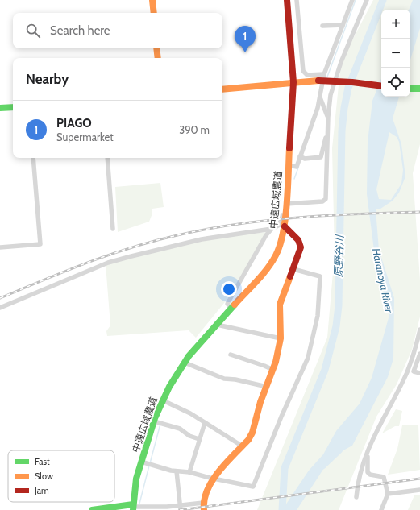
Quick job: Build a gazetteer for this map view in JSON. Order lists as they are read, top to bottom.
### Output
{
  "streets": {
    "street": ["中遠広域農道"]
  },
  "water": ["原野谷川", "Haranoya River"],
  "legend": ["Fast", "Slow", "Jam"],
  "page": {
    "map_buttons": ["+", "−"],
    "search": "Search here",
    "pins": "1",
    "heading": "Nearby",
    "list": [
      {
        "mark": "1",
        "name": "PIAGO",
        "note": "Supermarket",
        "value": "390 m"
      }
    ]
  }
}
